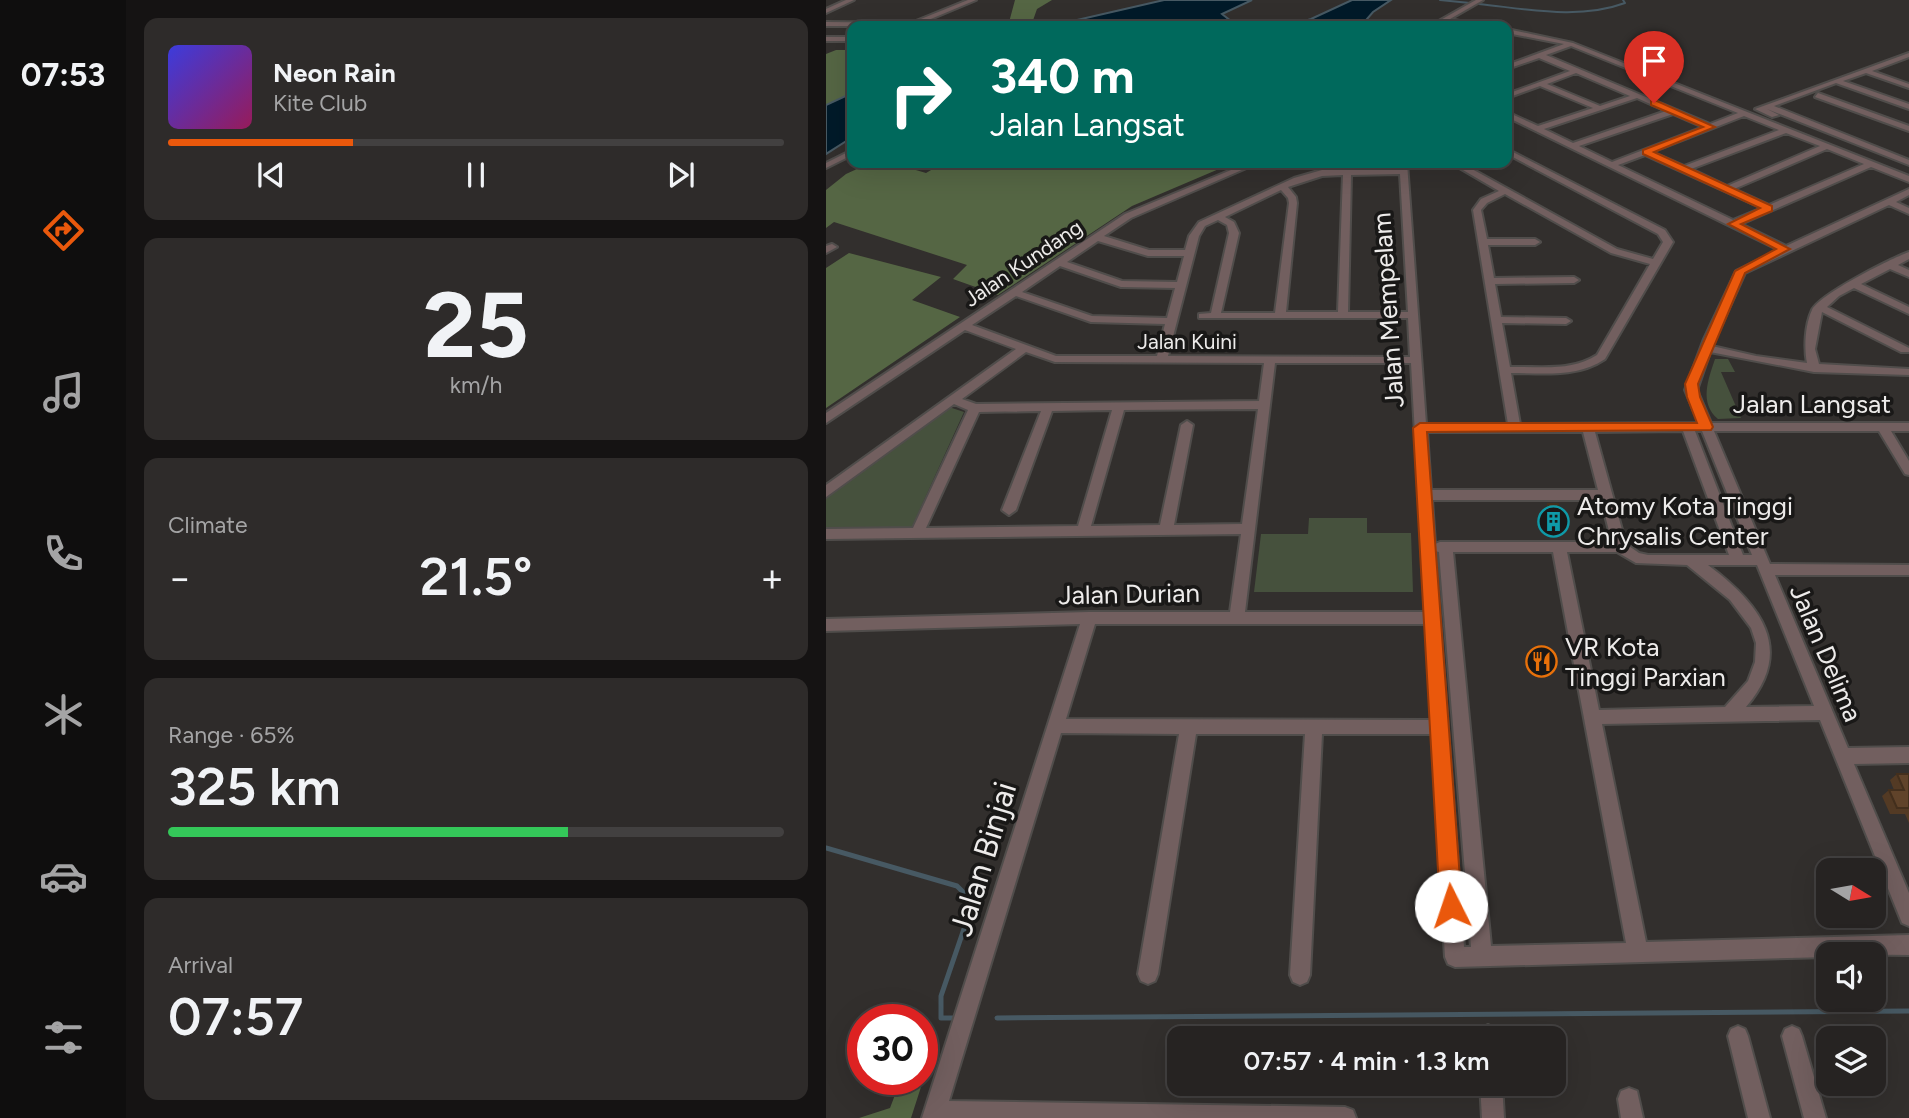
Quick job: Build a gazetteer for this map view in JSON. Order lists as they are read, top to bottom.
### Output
{
  "streets": {
    "street": [
      "Jalan Kundang",
      "Jalan Mempelam",
      "Jalan Kuini",
      "Jalan Langsat",
      "Jalan Durian",
      "Jalan Delima",
      "Jalan Binjai"
    ]
  },
  "crossings": [
    ["Jalan Kundang", "Jalan Kuini"],
    ["Jalan Mempelam", "Jalan Kuini"],
    ["Jalan Mempelam", "Jalan Langsat"],
    ["Jalan Mempelam", "Jalan Durian"],
    ["Jalan Langsat", "Jalan Delima"],
    ["Jalan Durian", "Jalan Binjai"]
  ],
  "places": {
    "building": ["Atomy Kota Tinggi Chrysalis Center"],
    "restaurant": ["VR Kota Tinggi Parxian"]
  },
  "north": "right",
  "page": {
    "tabs": "07:53",
    "turn": ["340 m", "Jalan Langsat"],
    "song": ["Neon Rain", "Kite Club"],
    "tile": [
      ["25", "km/h"],
      "Climate",
      ["Range · 65%", "325 km"],
      ["Arrival", "07:57"]
    ],
    "heat": ["−", "21.5°", "+"],
    "limit": "30",
    "trip": "07:57 · 4 min · 1.3 km"
  }
}
